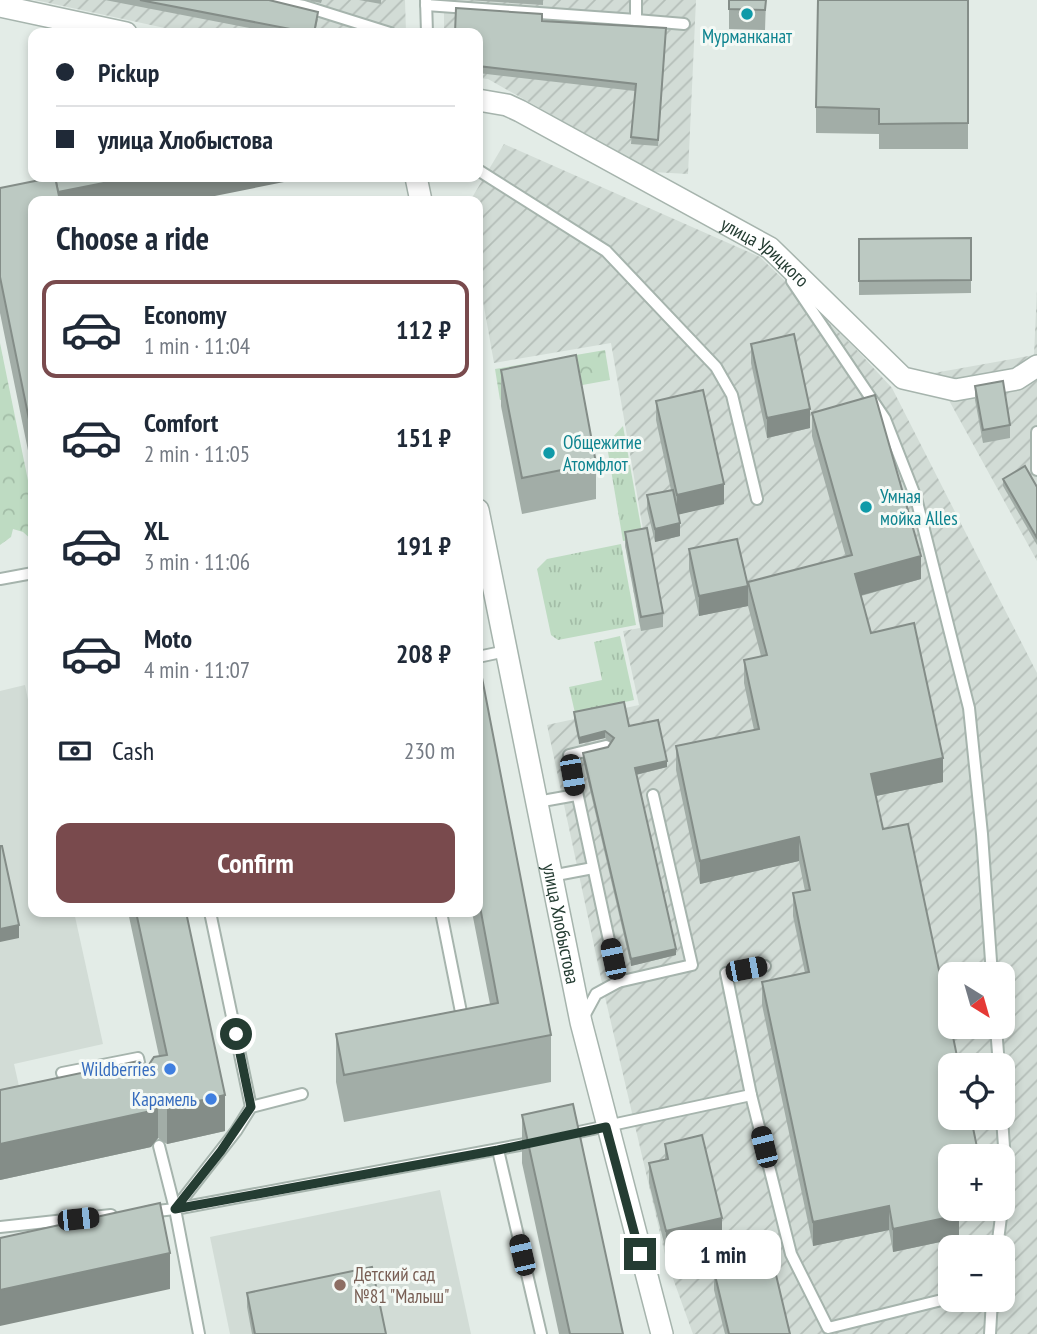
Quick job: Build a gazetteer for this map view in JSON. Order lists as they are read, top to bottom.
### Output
{
  "streets": {
    "street": ["улица Урицкого", "улица Хлобыстова"]
  },
  "places": [
    "Мурманканат",
    "Общежитие Атомфлот",
    "Умная мойка Alles",
    "Wildberries",
    "Карамель",
    "Детский сад №81 \"Малыш\""
  ],
  "north": "bottom right",
  "page": {
    "banner": ["Pickup", "улица Хлобыстова"],
    "heading": "Choose a ride",
    "list": [
      {
        "name": "Economy",
        "note": "1 min · 11:04",
        "value": "112 ₽"
      },
      {
        "name": "Comfort",
        "note": "2 min · 11:05",
        "value": "151 ₽"
      },
      {
        "name": "XL",
        "note": "3 min · 11:06",
        "value": "191 ₽"
      },
      {
        "name": "Moto",
        "note": "4 min · 11:07",
        "value": "208 ₽"
      }
    ],
    "pay": ["Cash", "230 m"],
    "buttons": "Confirm",
    "map_buttons": ["+", "−"],
    "bubble": "1 min"
  }
}
